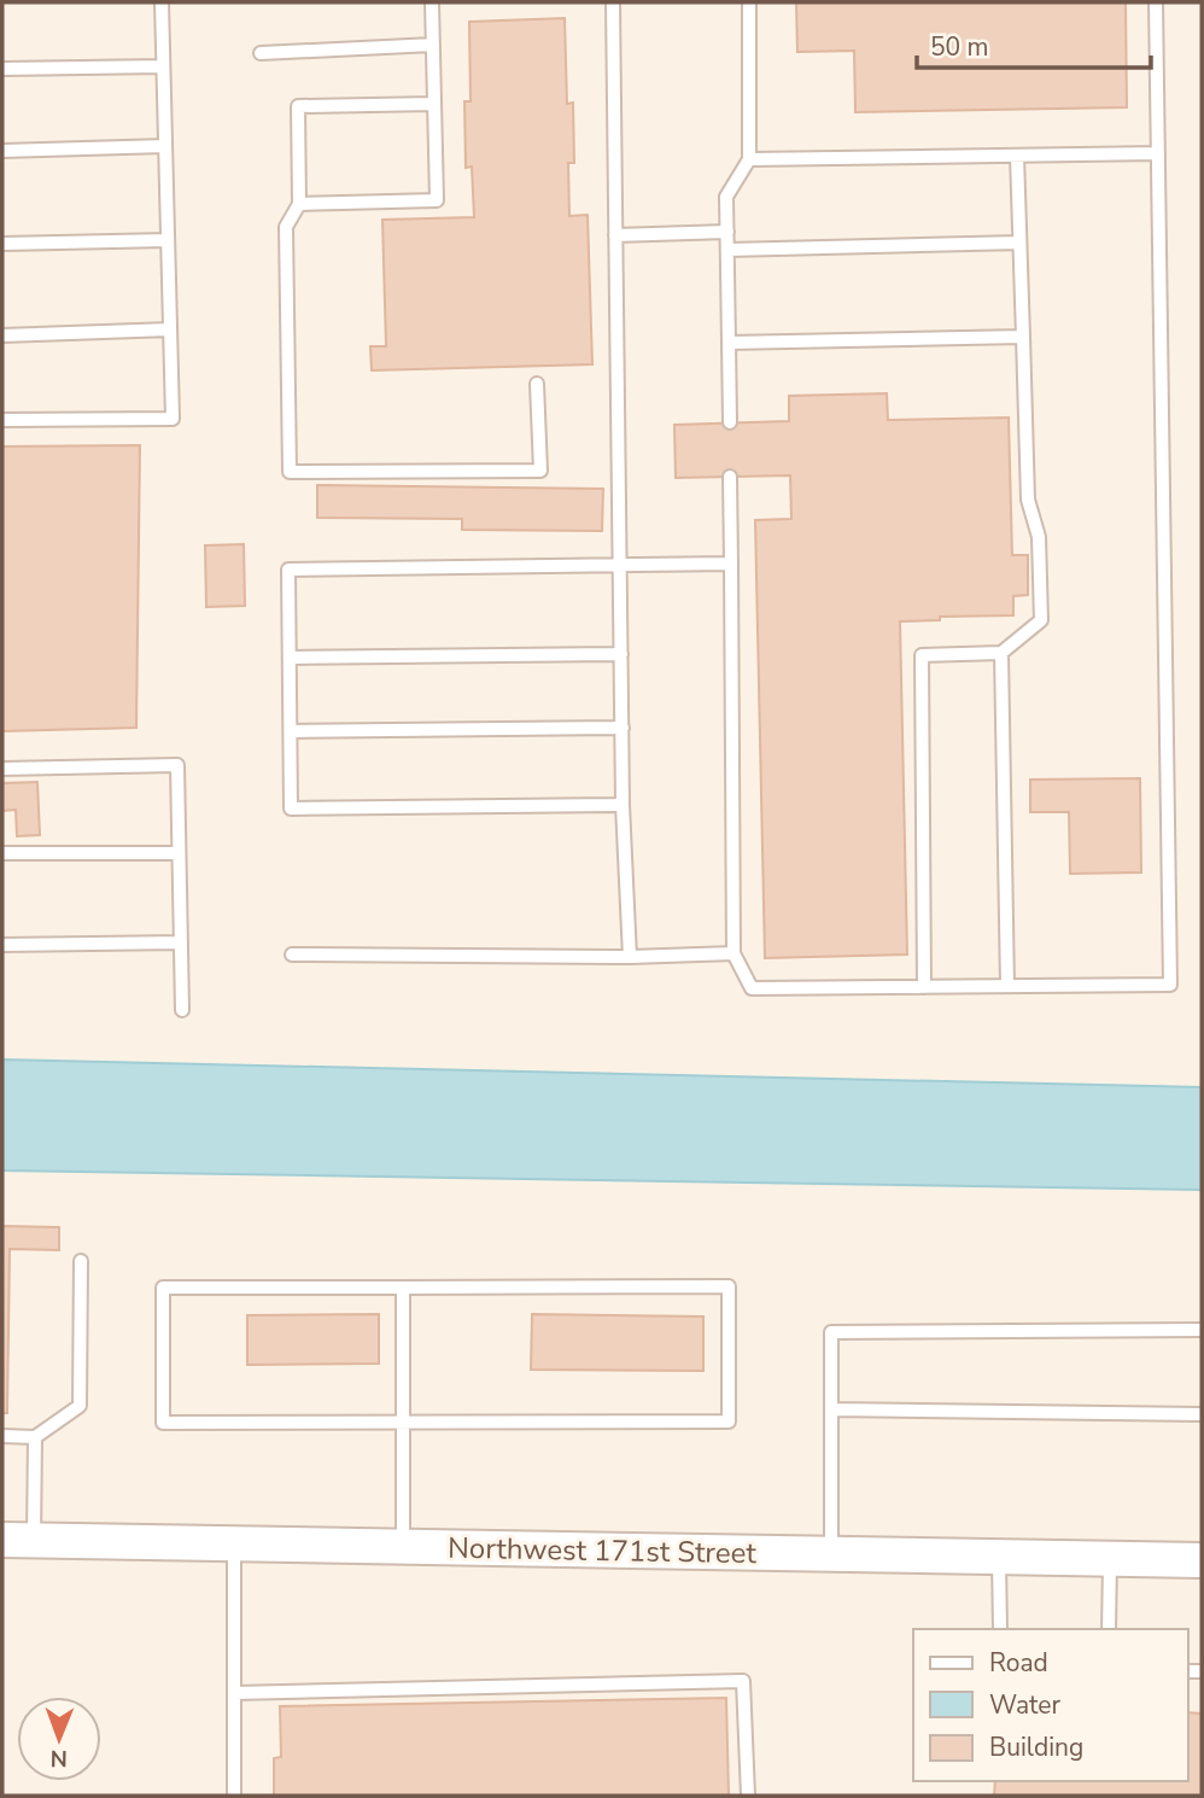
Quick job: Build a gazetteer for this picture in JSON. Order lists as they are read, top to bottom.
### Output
{
  "streets": {
    "street": ["Northwest 171st Street"]
  },
  "legend": ["Road", "Water", "Building"],
  "scale_bar": "50 m",
  "north": "bottom"
}
